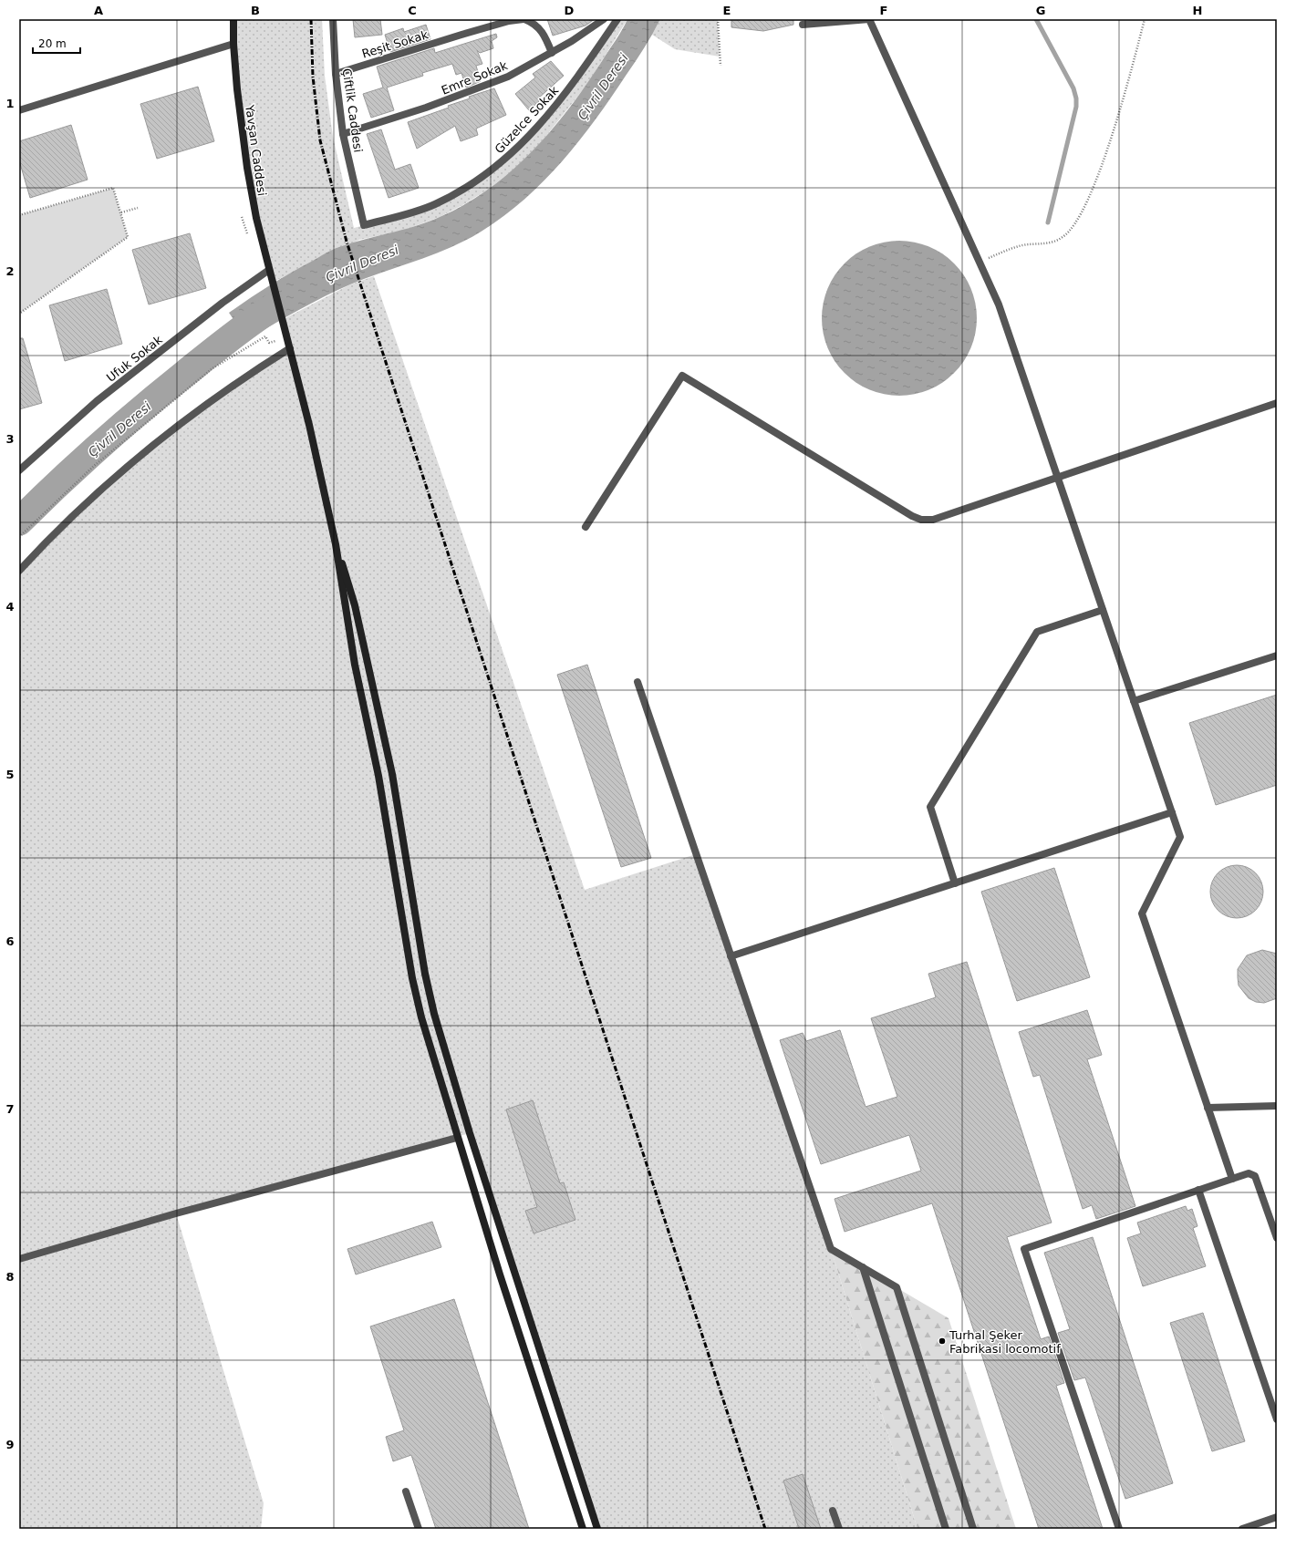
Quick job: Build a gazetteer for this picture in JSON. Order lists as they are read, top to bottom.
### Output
{
  "streets": {
    "street": [
      "Reşit Sokak",
      "Emre Sokak",
      "Çiftlik Caddesi",
      "Güzelce Sokak",
      "Yavşan Caddesi",
      "Ufuk Sokak"
    ]
  },
  "crossings": [
    ["Reşit Sokak", "Emre Sokak"],
    ["Reşit Sokak", "Çiftlik Caddesi"],
    ["Emre Sokak", "Çiftlik Caddesi"],
    ["Çiftlik Caddesi", "Güzelce Sokak"],
    ["Yavşan Caddesi", "Ufuk Sokak"]
  ],
  "water": ["Çivril Deresi"],
  "places": ["Turhal Şeker Fabrikasi locomotif"],
  "scale_bar": "20 m",
  "grid": {
    "columns": [
      "A",
      "B",
      "C",
      "D",
      "E",
      "F",
      "G",
      "H"
    ],
    "rows": [
      "1",
      "2",
      "3",
      "4",
      "5",
      "6",
      "7",
      "8",
      "9"
    ]
  }
}
